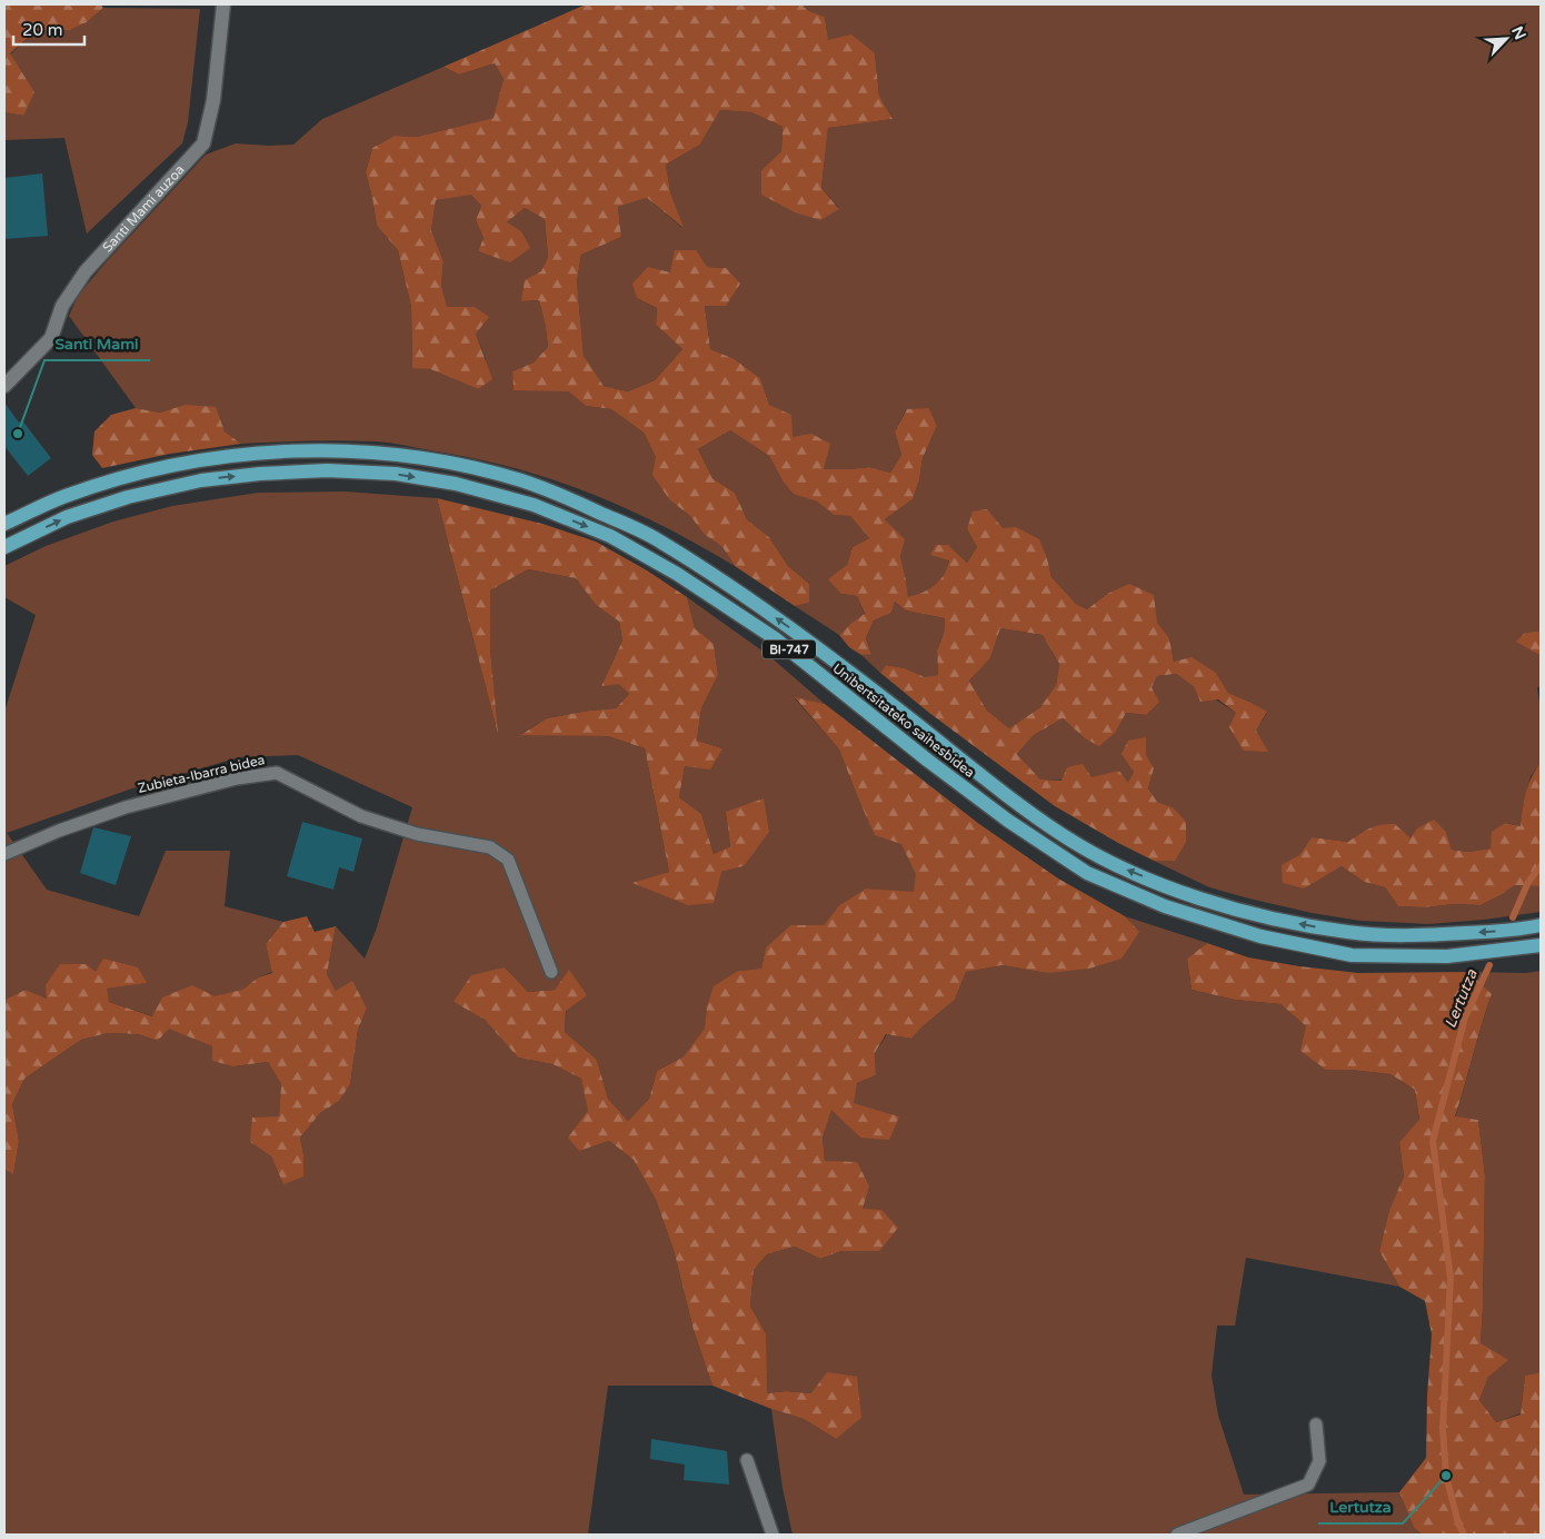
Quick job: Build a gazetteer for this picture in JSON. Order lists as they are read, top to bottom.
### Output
{
  "streets": {
    "main road": ["BI-747", "Unibertsitateko saihesbidea"],
    "street": ["Santi Mami auzoa"],
    "lane": ["Zubieta-Ibarra bidea"]
  },
  "water": ["Lertutza"],
  "places": ["Santi Mami", "Lertutza"],
  "scale_bar": "20 m",
  "north": "top right"
}
